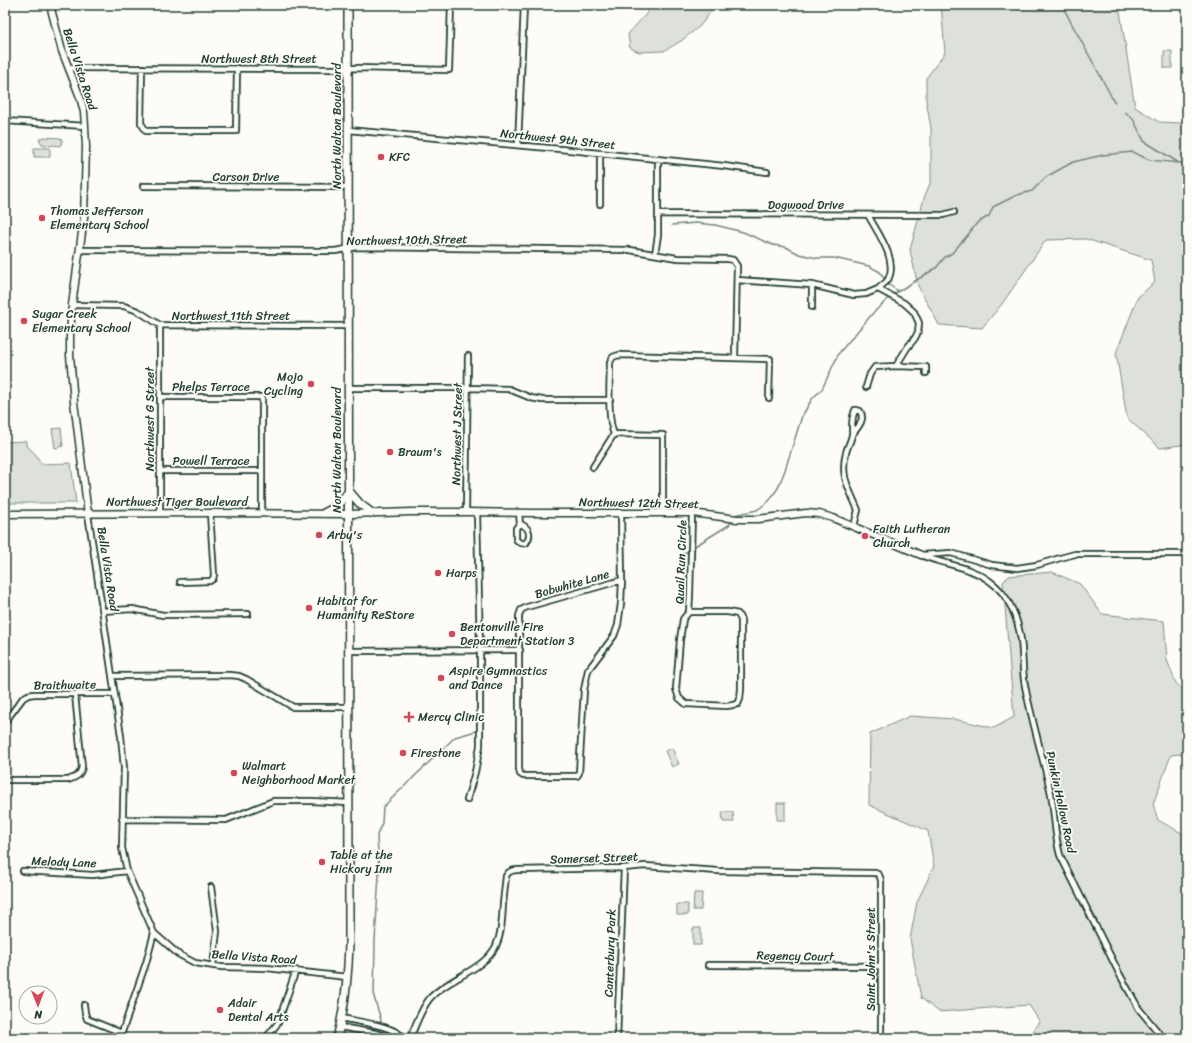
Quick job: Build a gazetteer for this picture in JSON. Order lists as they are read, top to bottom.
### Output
{
  "streets": {
    "main road": ["North Walton Boulevard"],
    "street": [
      "Northwest 8th Street",
      "Bella Vista Road",
      "Northwest 9th Street",
      "Carson Drive",
      "Dogwood Drive",
      "Northwest 10th Street",
      "Northwest 11th Street",
      "Phelps Terrace",
      "Northwest G Street",
      "Northwest J Street",
      "Powell Terrace",
      "Northwest Tiger Boulevard",
      "Northwest 12th Street",
      "Quail Run Circle",
      "Bobwhite Lane",
      "Braithwaite",
      "Punkin Hollow Road",
      "Somerset Street",
      "Melody Lane",
      "Canterbury Park",
      "Regency Court",
      "Saint John's Street"
    ]
  },
  "crossings": [
    ["Northwest 8th Street", "Bella Vista Road"],
    ["Northwest 8th Street", "North Walton Boulevard"],
    ["Bella Vista Road", "North Walton Boulevard"],
    ["Bella Vista Road", "Northwest 10th Street"],
    ["Bella Vista Road", "Northwest 11th Street"],
    ["Bella Vista Road", "Northwest Tiger Boulevard"],
    ["Bella Vista Road", "Braithwaite"],
    ["Bella Vista Road", "Melody Lane"],
    ["North Walton Boulevard", "Northwest 9th Street"],
    ["North Walton Boulevard", "Carson Drive"],
    ["North Walton Boulevard", "Northwest 10th Street"],
    ["North Walton Boulevard", "Northwest 11th Street"],
    ["North Walton Boulevard", "Northwest Tiger Boulevard"],
    ["North Walton Boulevard", "Northwest 12th Street"],
    ["Northwest 11th Street", "Northwest G Street"],
    ["Phelps Terrace", "Northwest G Street"],
    ["Phelps Terrace", "Powell Terrace"],
    ["Northwest G Street", "Powell Terrace"],
    ["Northwest G Street", "Northwest Tiger Boulevard"],
    ["Northwest J Street", "Northwest 12th Street"],
    ["Northwest Tiger Boulevard", "Northwest 12th Street"],
    ["Northwest 12th Street", "Quail Run Circle"],
    ["Northwest 12th Street", "Punkin Hollow Road"],
    ["Somerset Street", "Canterbury Park"],
    ["Somerset Street", "Saint John's Street"],
    ["Regency Court", "Saint John's Street"]
  ],
  "places": {
    "other": [
      "KFC",
      "Thomas Jefferson Elementary School",
      "Sugar Creek Elementary School",
      "Mojo Cycling",
      "Braum's",
      "Arby's",
      "Faith Lutheran Church",
      "Harps",
      "Habitat for Humanity ReStore",
      "Bentonville Fire Department Station 3",
      "Aspire Gymnastics and Dance",
      "Firestone",
      "Walmart Neighborhood Market",
      "Table at the Hickory Inn",
      "Adair Dental Arts"
    ],
    "health": ["Mercy Clinic"]
  },
  "north": "bottom"
}
